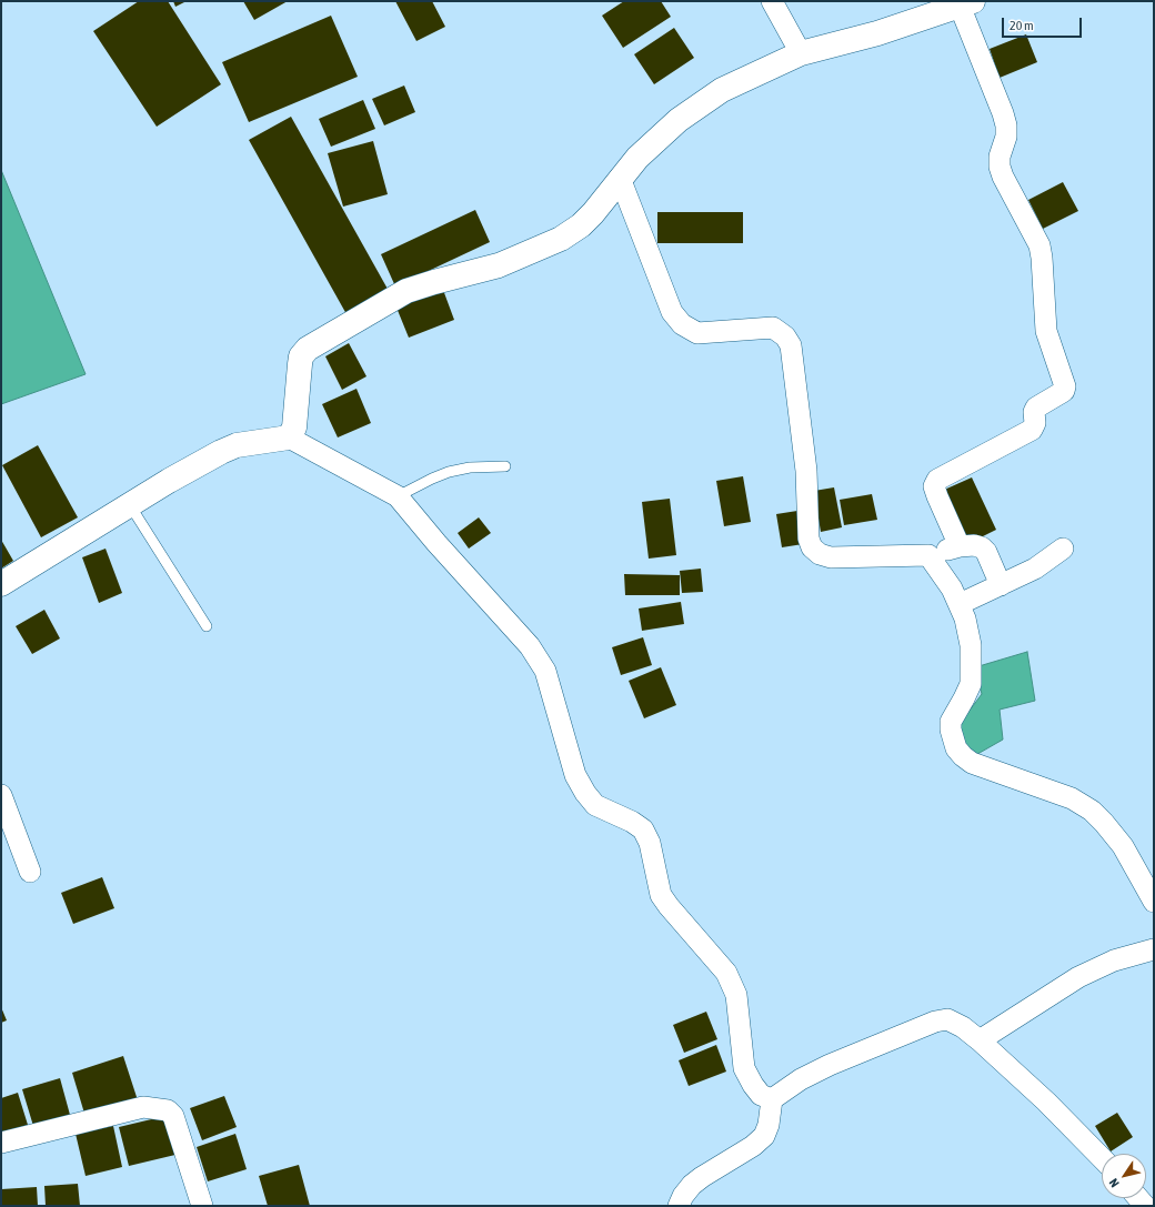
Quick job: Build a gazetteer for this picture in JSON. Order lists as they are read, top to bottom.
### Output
{
  "scale_bar": "20 m",
  "north": "bottom left"
}
